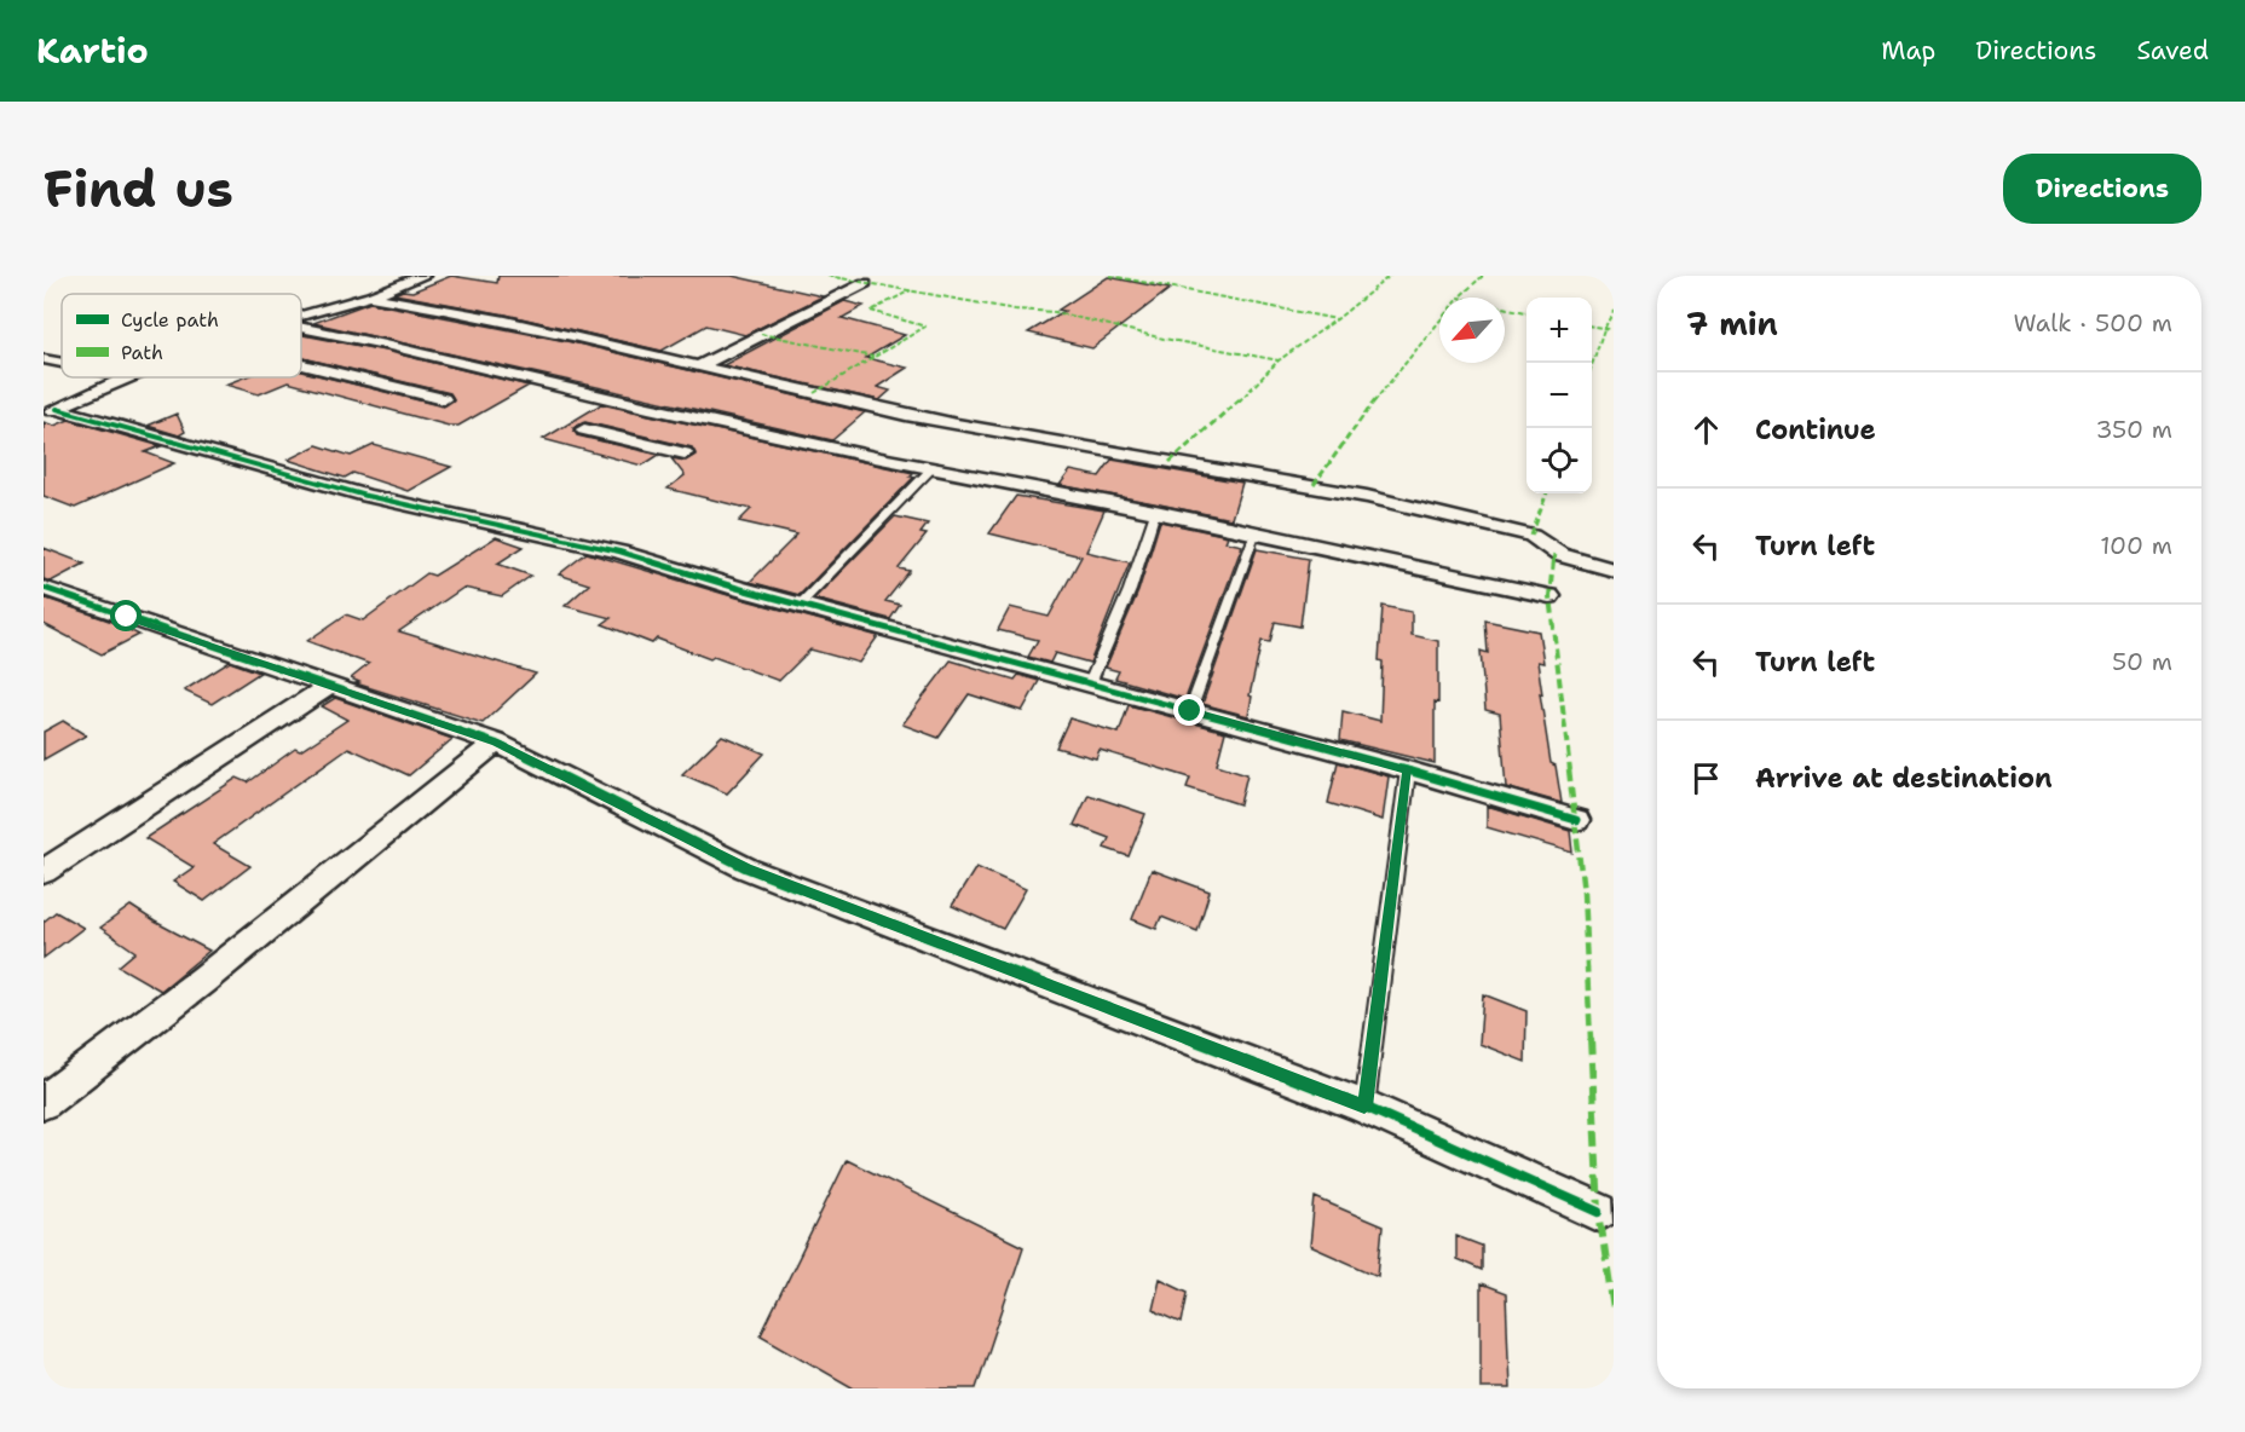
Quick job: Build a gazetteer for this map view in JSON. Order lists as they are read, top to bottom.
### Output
{
  "legend": ["Cycle path", "Path"],
  "north": "bottom left",
  "page": {
    "header": "Kartio",
    "nav": ["Map", "Directions", "Saved"],
    "buttons": "Directions",
    "title": "Find us",
    "heading": ["7 min", "Walk · 500 m"],
    "map_buttons": ["+", "−"],
    "list": [
      ["Continue", "350 m"],
      ["Turn left", "100 m"],
      ["Turn left", "50 m"],
      "Arrive at destination"
    ]
  }
}
